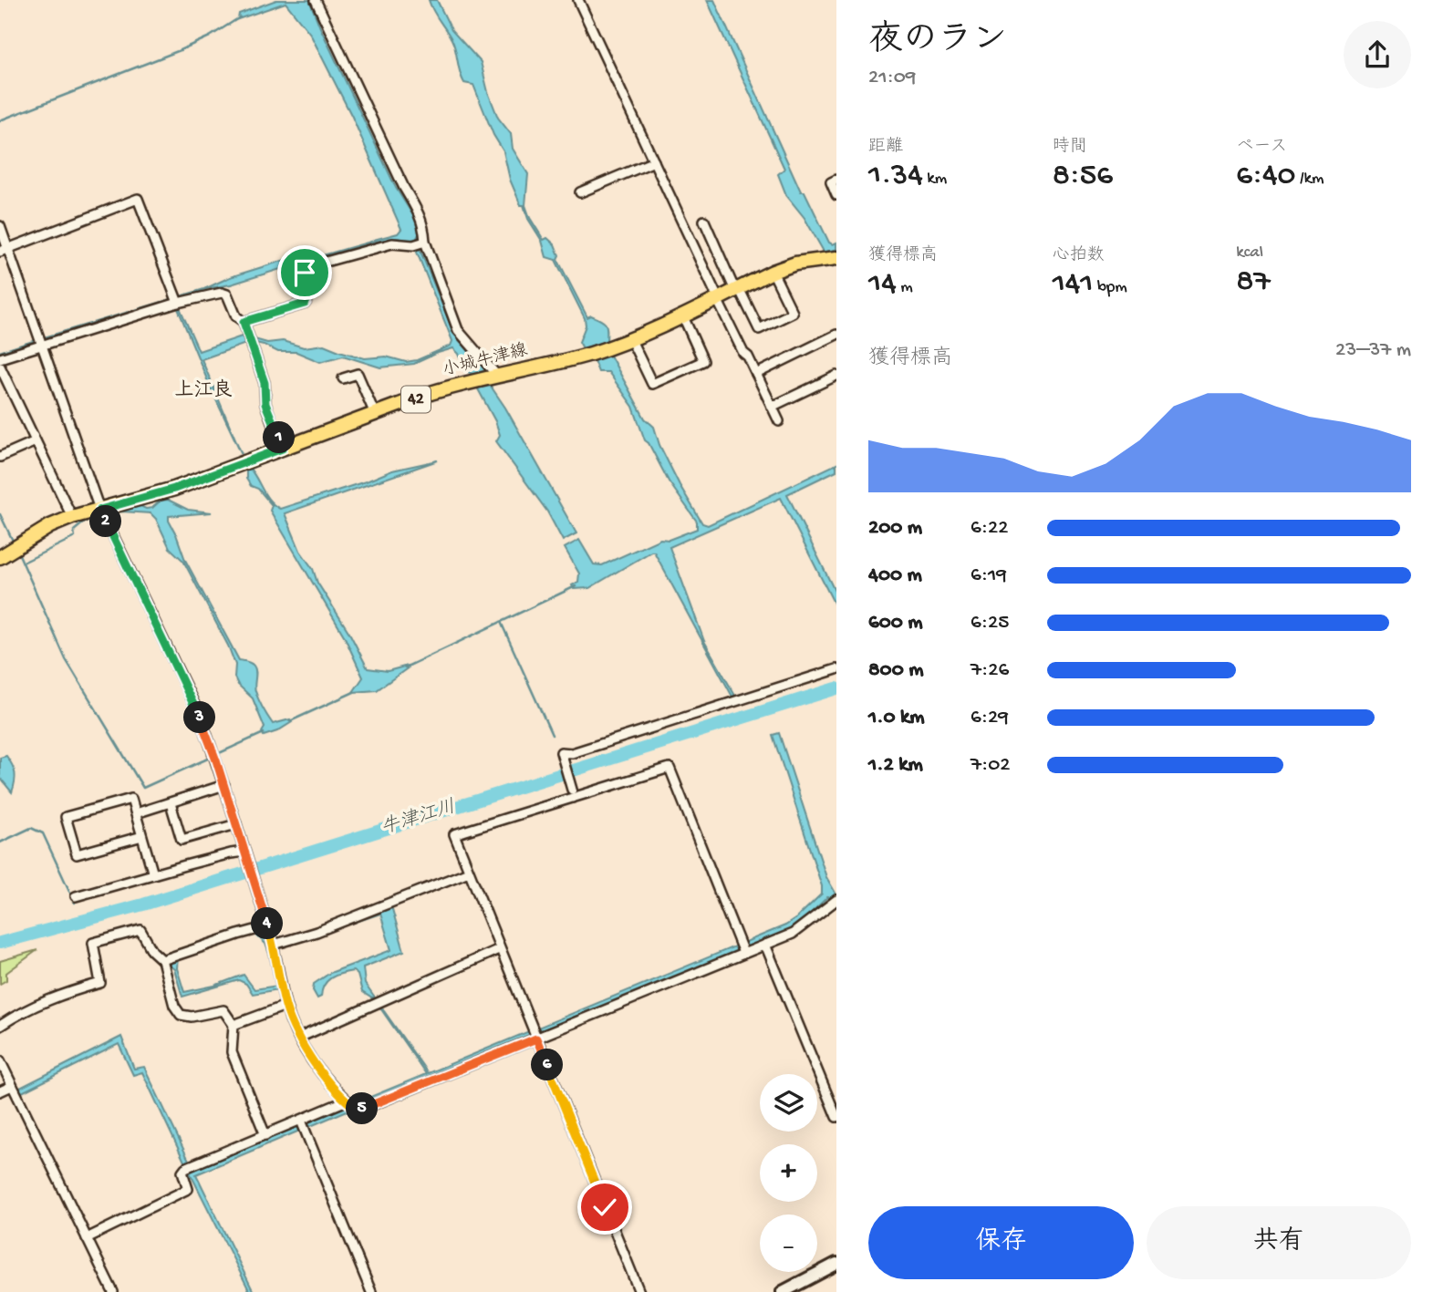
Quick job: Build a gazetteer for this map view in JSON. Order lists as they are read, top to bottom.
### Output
{
  "streets": {
    "main road": ["小城牛津線", "42"]
  },
  "districts": ["上江良"],
  "water": ["牛津江川"],
  "page": {
    "heading": ["夜のラン", "21:09"],
    "stats": [
      ["距離", "1.34 km"],
      ["時間", "8:56"],
      ["ペース", "6:40 /km"],
      ["獲得標高", "14 m"],
      ["心拍数", "141 bpm"],
      ["kcal", "87"]
    ],
    "chart": ["獲得標高", "23–37 m"],
    "pins": [
      "1",
      "2",
      "3",
      "4",
      "6",
      "5"
    ],
    "list": [
      {
        "name": "200 m",
        "note": "6:22"
      },
      {
        "name": "400 m",
        "note": "6:19"
      },
      {
        "name": "600 m",
        "note": "6:25"
      },
      {
        "name": "800 m",
        "note": "7:26"
      },
      {
        "name": "1.0 km",
        "note": "6:29"
      },
      {
        "name": "1.2 km",
        "note": "7:02"
      }
    ],
    "map_buttons": ["+", "−"],
    "buttons": ["保存", "共有"]
  }
}
